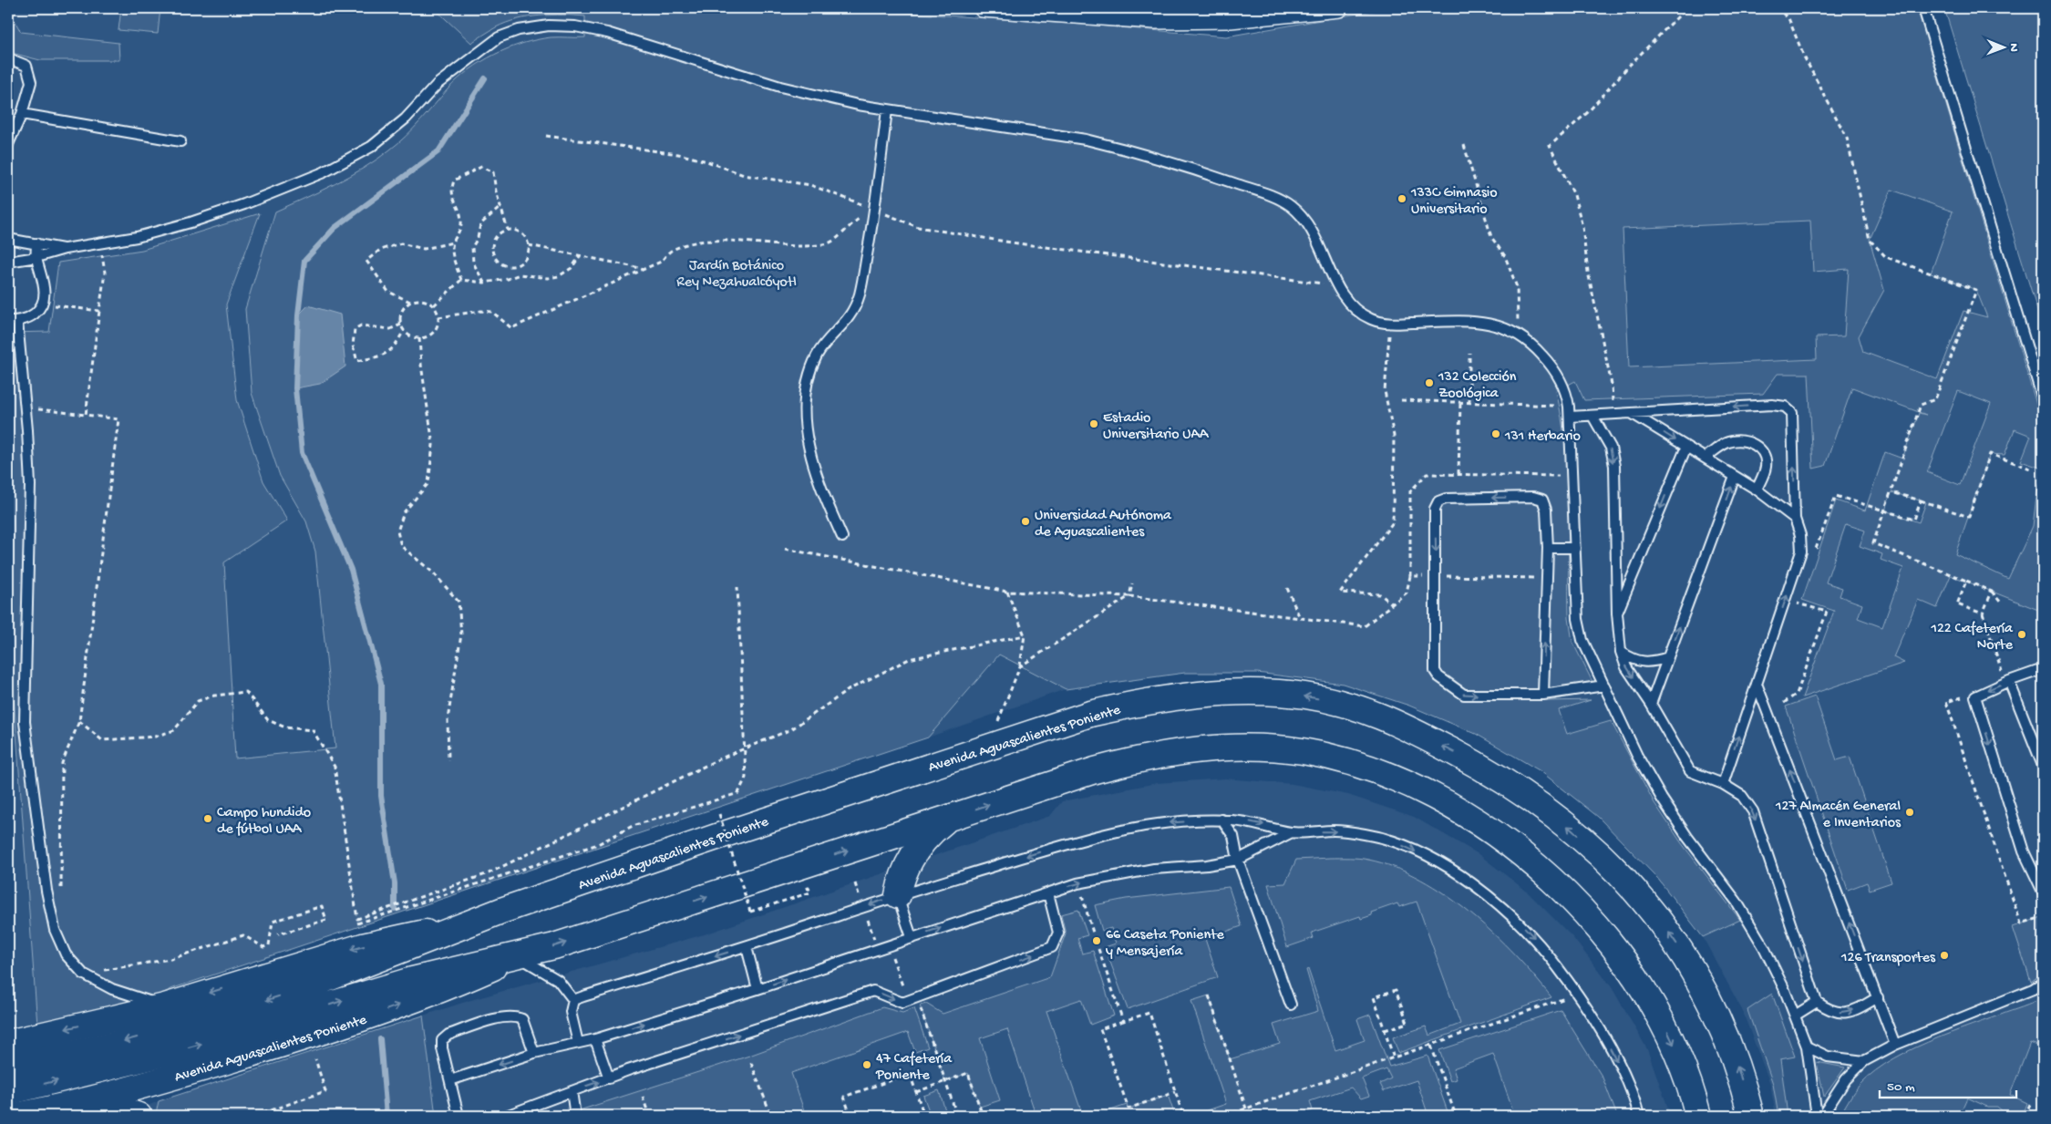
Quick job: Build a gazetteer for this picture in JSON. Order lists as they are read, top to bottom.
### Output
{
  "streets": {
    "main road": ["Avenida Aguascalientes Poniente"]
  },
  "parks": ["Jardín Botánico Rey Nezahualcóyotl"],
  "places": [
    "133C Gimnasio Universitario",
    "132 Colección Zoológica",
    "Estadio Universitario UAA",
    "131 Herbario",
    "Universidad Autónoma de Aguascalientes",
    "122 Cafetería Norte",
    "127 Almacén General e Inventarios",
    "Campo hundido de fútbol UAA",
    "66 Caseta Poniente y Mensajería",
    "126 Transportes",
    "47 Cafetería Poniente"
  ],
  "scale_bar": "50 m",
  "north": "right"
}
